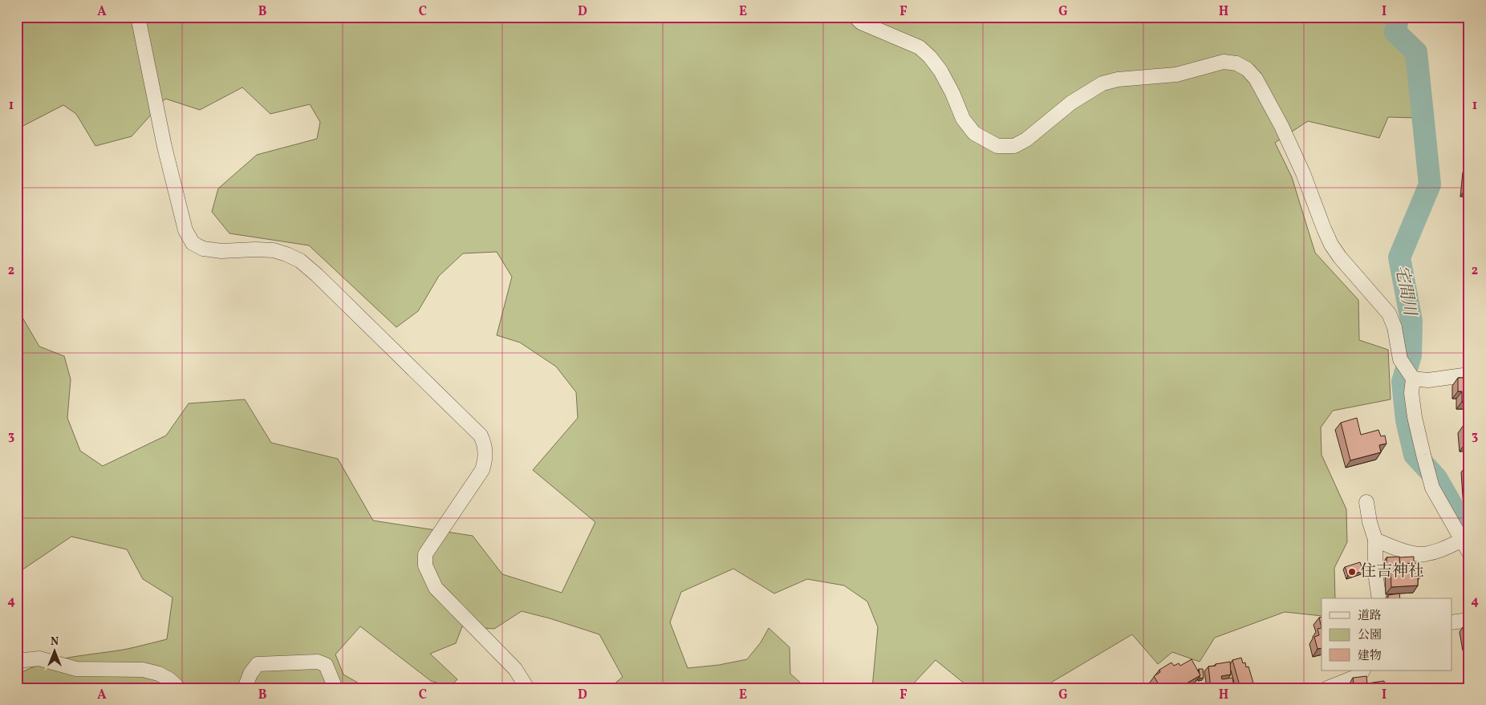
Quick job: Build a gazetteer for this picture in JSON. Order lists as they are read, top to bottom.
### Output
{
  "water": ["宅間川"],
  "places": ["住吉神社"],
  "legend": ["道路", "公園", "建物"],
  "north": "top",
  "grid": {
    "columns": [
      "A",
      "B",
      "C",
      "D",
      "E",
      "F",
      "G",
      "H",
      "I"
    ],
    "rows": [
      "1",
      "2",
      "3",
      "4"
    ]
  }
}
